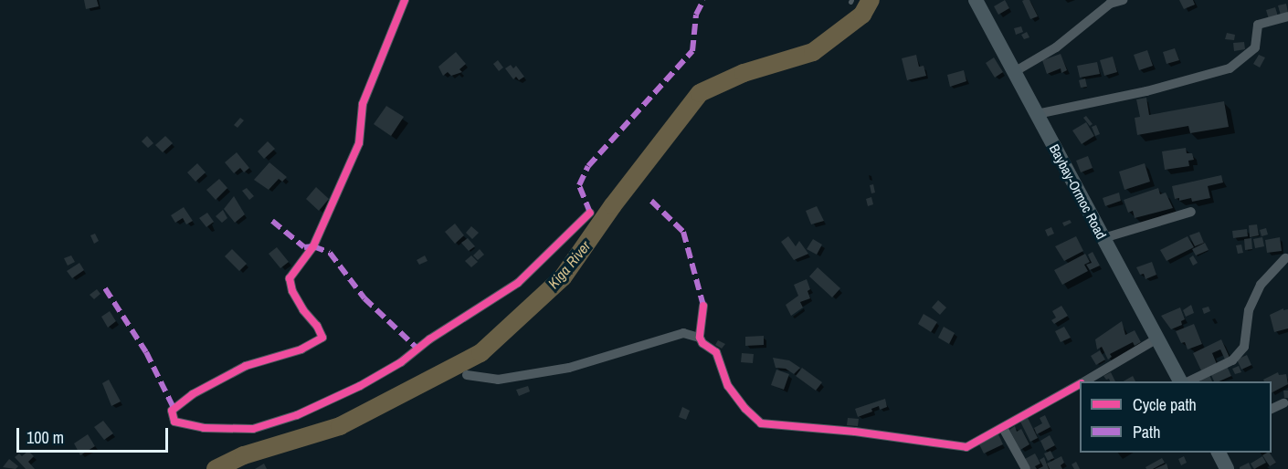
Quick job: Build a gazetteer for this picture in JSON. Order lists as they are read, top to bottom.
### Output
{
  "streets": {
    "highway": ["Baybay-Ormoc Road"]
  },
  "water": ["Kiga River"],
  "legend": ["Cycle path", "Path"],
  "scale_bar": "100 m"
}
